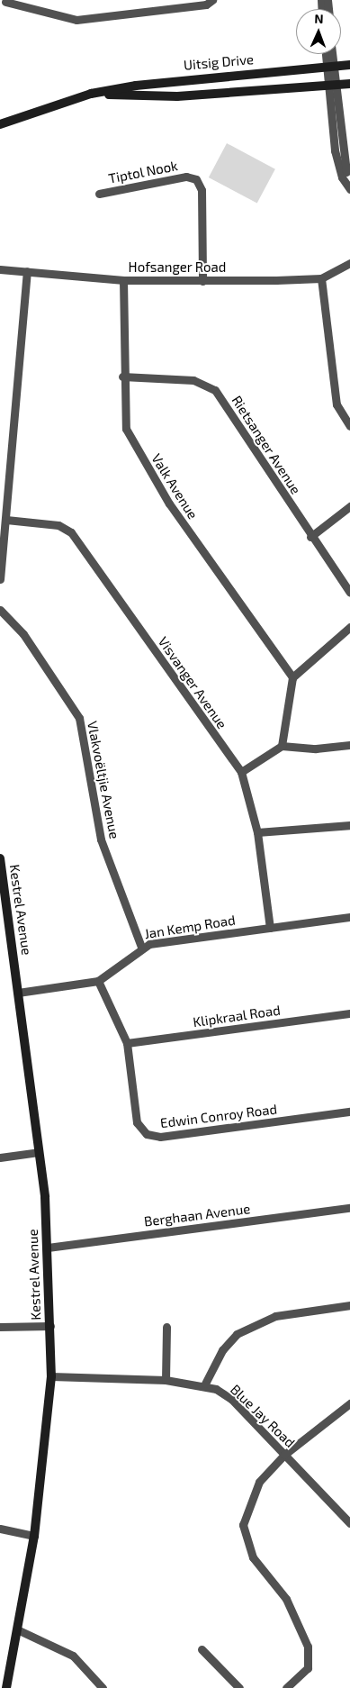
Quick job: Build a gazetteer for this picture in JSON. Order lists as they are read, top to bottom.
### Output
{
  "streets": {
    "street": [
      "Uitsig Drive",
      "Tiptol Nook",
      "Hofsanger Road",
      "Rietsanger Avenue",
      "Valk Avenue",
      "Visvanger Avenue",
      "Vlakvoëltjie Avenue",
      "Kestrel Avenue",
      "Jan Kemp Road",
      "Klipkraal Road",
      "Edwin Conroy Road",
      "Berghaan Avenue",
      "Blue Jay Road"
    ]
  },
  "crossings": [
    ["Tiptol Nook", "Hofsanger Road"],
    ["Hofsanger Road", "Valk Avenue"],
    ["Rietsanger Avenue", "Valk Avenue"],
    ["Visvanger Avenue", "Jan Kemp Road"],
    ["Vlakvoëltjie Avenue", "Jan Kemp Road"],
    ["Kestrel Avenue", "Berghaan Avenue"],
    ["Kestrel Avenue", "Blue Jay Road"],
    ["Jan Kemp Road", "Edwin Conroy Road"],
    ["Klipkraal Road", "Edwin Conroy Road"]
  ],
  "north": "top"
}
